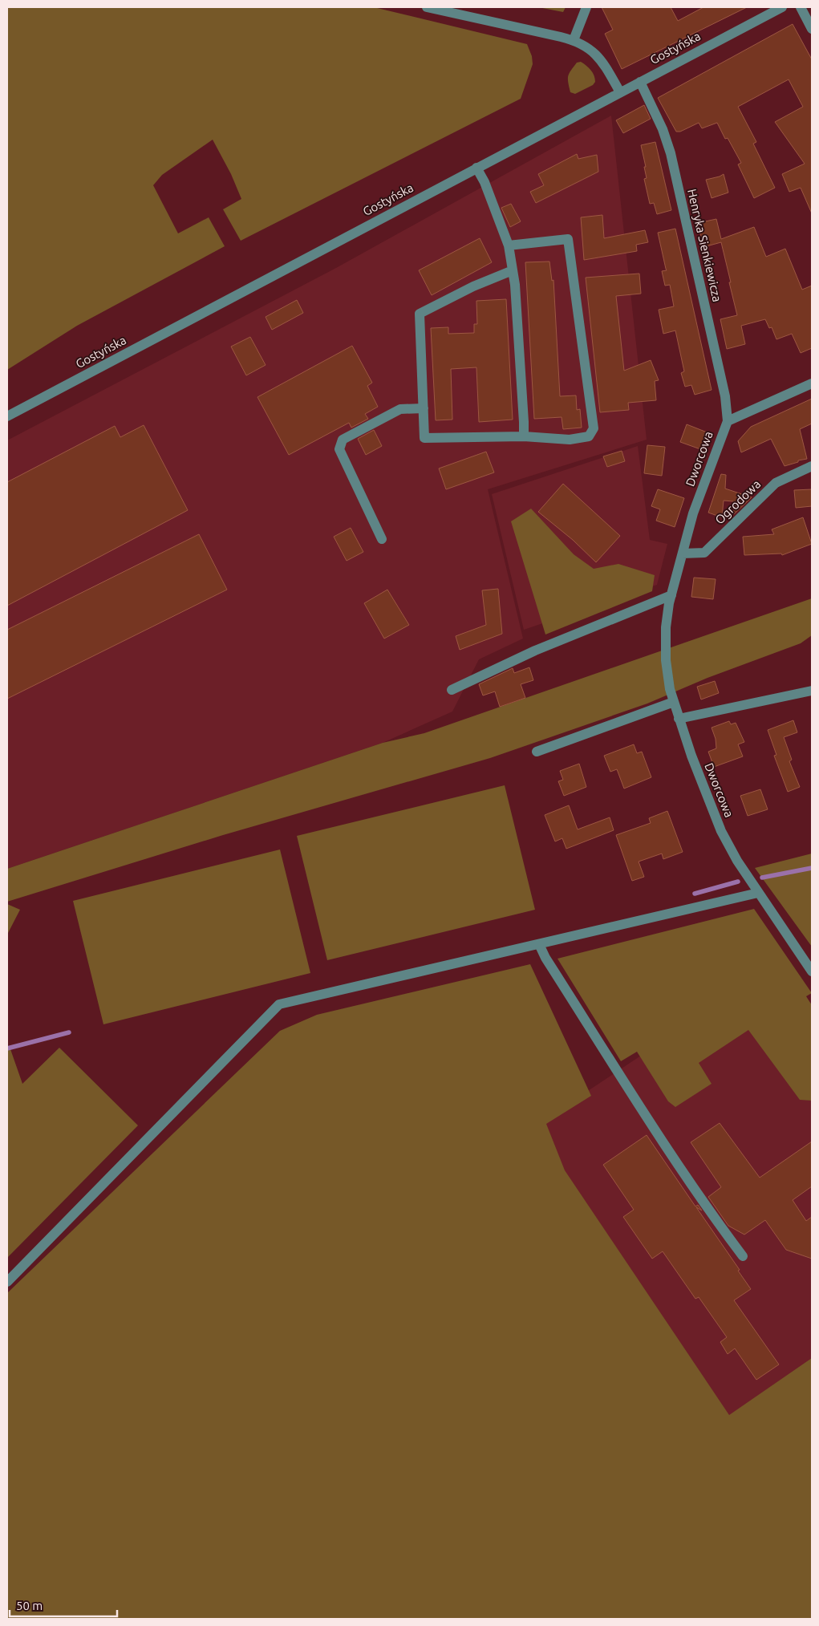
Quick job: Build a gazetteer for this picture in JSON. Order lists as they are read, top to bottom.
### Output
{
  "streets": {
    "street": [
      "Gostyńska",
      "Henryka Sienkiewicza",
      "Dworcowa",
      "Ogrodowa"
    ]
  },
  "crossings": [
    ["Gostyńska", "Henryka Sienkiewicza"],
    ["Henryka Sienkiewicza", "Dworcowa"],
    ["Dworcowa", "Ogrodowa"]
  ],
  "scale_bar": "50 m"
}
